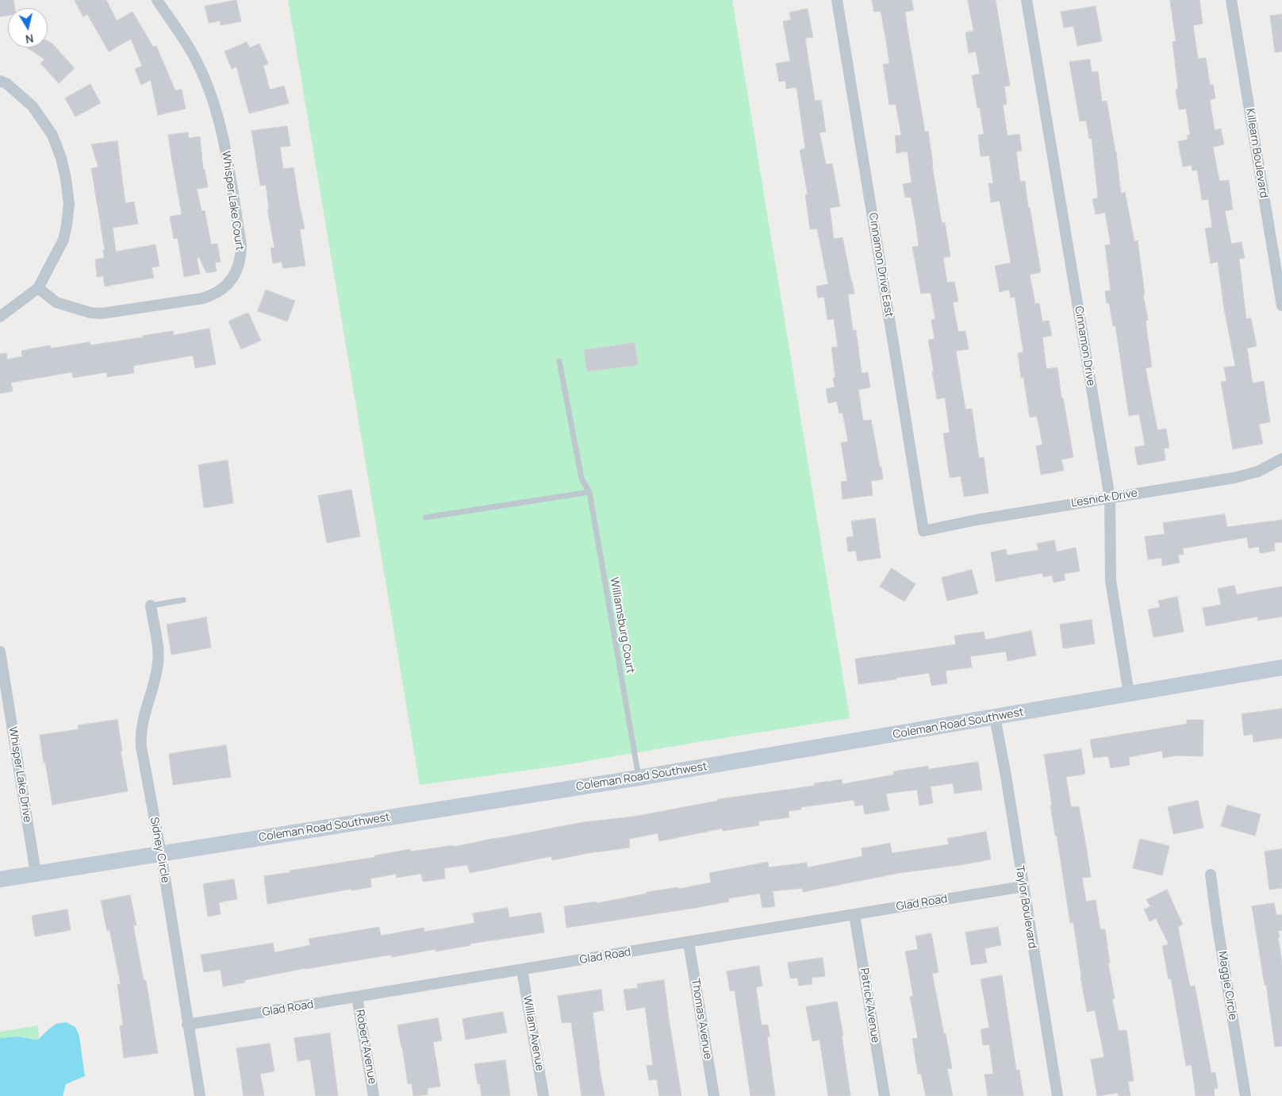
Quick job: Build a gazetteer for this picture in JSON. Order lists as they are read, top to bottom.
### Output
{
  "streets": {
    "street": [
      "Killearn Boulevard",
      "Whisper Lake Court",
      "Cinnamon Drive East",
      "Cinnamon Drive",
      "Lesnick Drive",
      "Coleman Road Southwest",
      "Whisper Lake Drive",
      "Sidney Circle",
      "Glad Road",
      "Taylor Boulevard",
      "Maggie Circle",
      "Patrick Avenue",
      "Thomas Avenue",
      "William Avenue",
      "Robert Avenue"
    ],
    "lane": ["Williamsburg Court"]
  },
  "crossings": [
    ["Cinnamon Drive East", "Lesnick Drive"],
    ["Cinnamon Drive", "Lesnick Drive"],
    ["Cinnamon Drive", "Coleman Road Southwest"],
    ["Williamsburg Court", "Coleman Road Southwest"],
    ["Coleman Road Southwest", "Whisper Lake Drive"],
    ["Coleman Road Southwest", "Sidney Circle"],
    ["Coleman Road Southwest", "Taylor Boulevard"],
    ["Sidney Circle", "Glad Road"],
    ["Glad Road", "Taylor Boulevard"],
    ["Glad Road", "Patrick Avenue"],
    ["Glad Road", "Thomas Avenue"],
    ["Glad Road", "William Avenue"],
    ["Glad Road", "Robert Avenue"]
  ],
  "north": "bottom"
}
